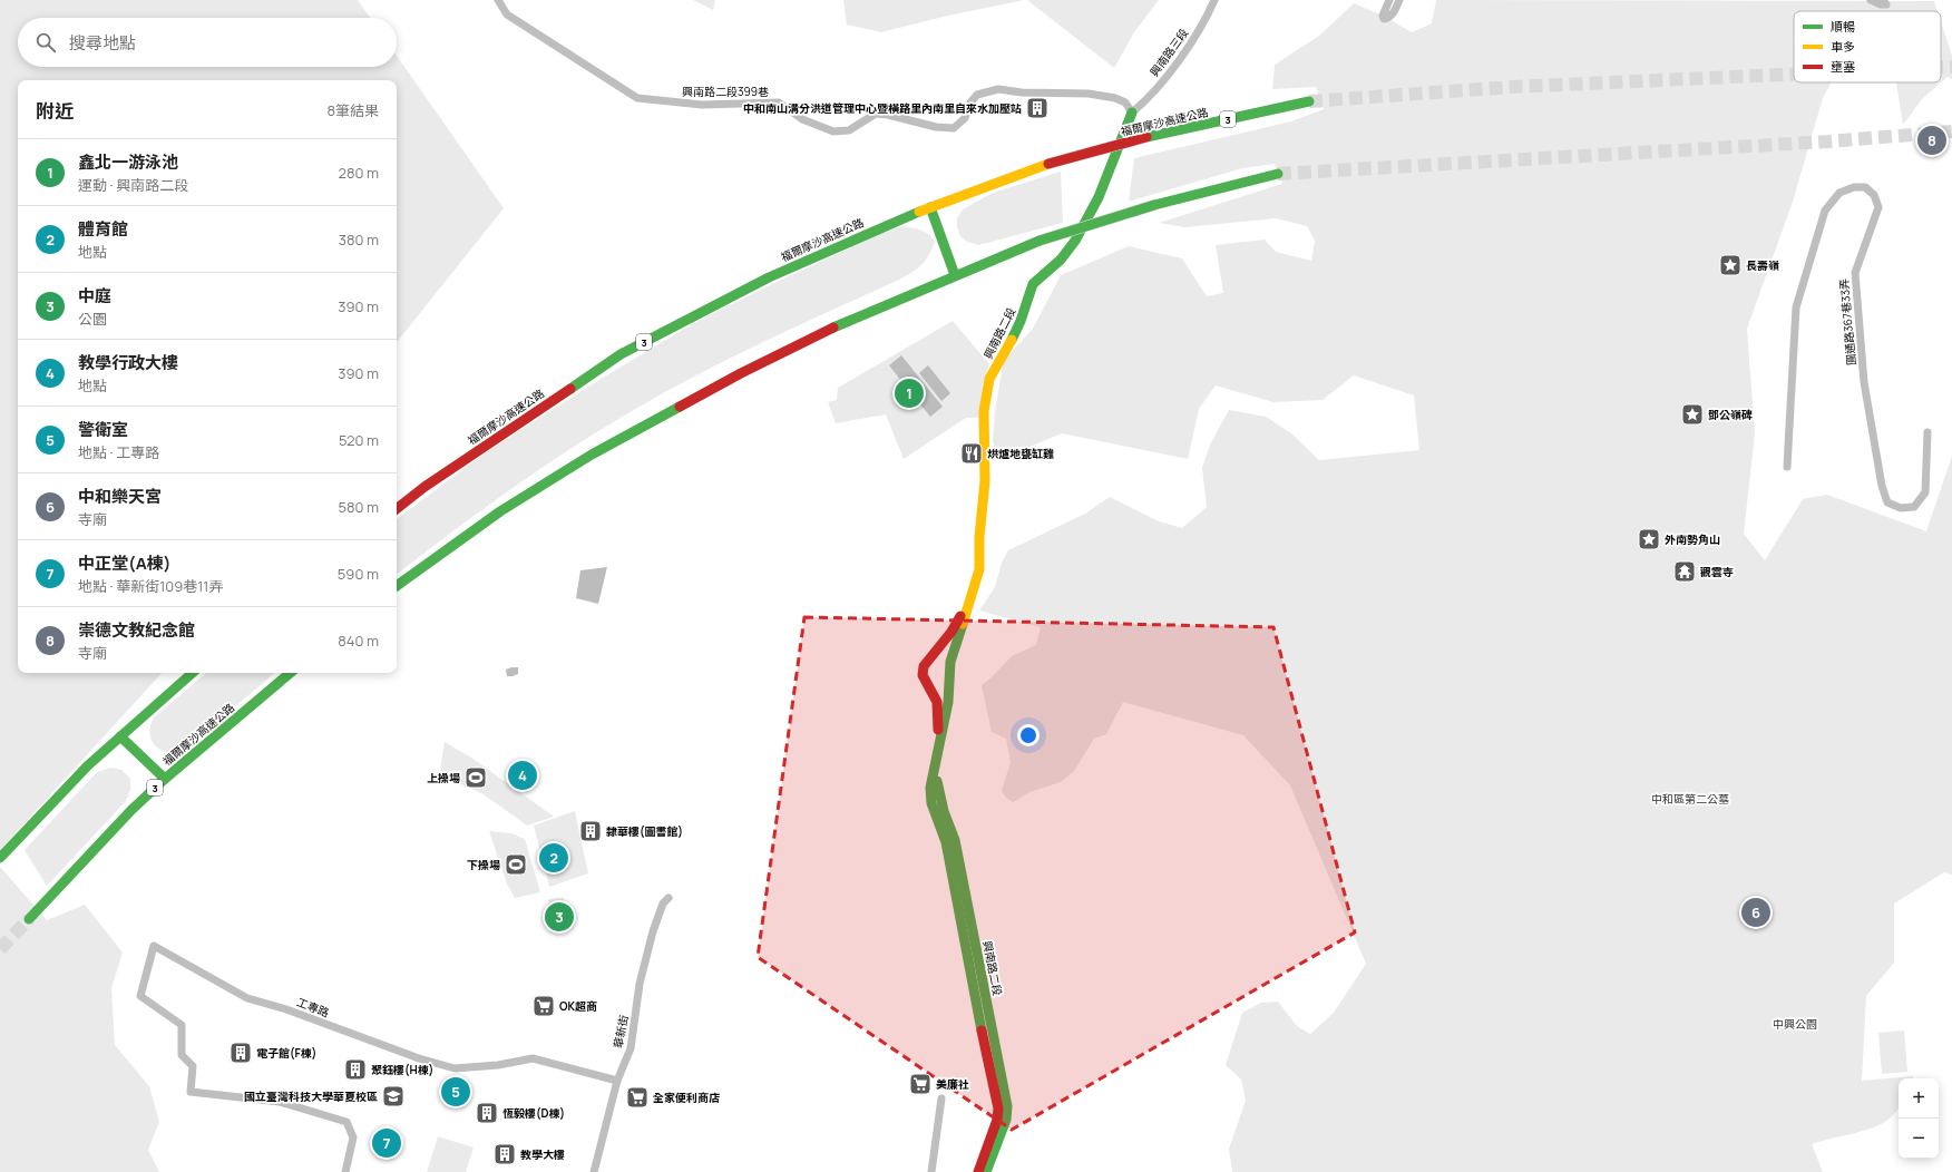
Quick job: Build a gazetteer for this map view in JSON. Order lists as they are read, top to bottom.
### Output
{
  "streets": {
    "main road": ["3", "福爾摩沙高速公路", "興南路二段"],
    "street": [
      "興南路三段",
      "興南路二段399巷",
      "圓通路367巷33弄",
      "工專路",
      "華新街"
    ]
  },
  "crossings": [
    ["興南路三段", "興南路二段399巷"],
    ["興南路三段", "興南路二段"],
    ["興南路二段399巷", "興南路二段"],
    ["工專路", "華新街"]
  ],
  "parks": ["中和區第二公墓", "中興公園"],
  "places": {
    "building": [
      "中和南山溝分洪道管理中心暨橫路里內南里自來水加壓站",
      "隸華樓(圖書館)",
      "電子館(F棟)",
      "聚鈺樓(H棟)",
      "恆毅樓(D棟)",
      "教學大樓"
    ],
    "place": ["長壽嶺", "鄧公嶺碑", "外南勢角山"],
    "restaurant": ["烘爐地甕缸雞"],
    "temple": ["觀雲寺"],
    "sports": ["上操場", "下操場"],
    "supermarket": ["OK超商", "美廉社", "全家便利商店"],
    "school or university": ["國立臺灣科技大學華夏校區"]
  },
  "legend": ["順暢", "車多", "壅塞"],
  "page": {
    "search": "搜尋地點",
    "heading": ["附近", "8筆結果"],
    "pins": [
      "8",
      "1",
      "4",
      "2",
      "6",
      "3",
      "5",
      "7"
    ],
    "list": [
      {
        "mark": "1",
        "name": "鑫北一游泳池",
        "note": "運動 · 興南路二段",
        "value": "280 m"
      },
      {
        "mark": "2",
        "name": "體育館",
        "note": "地點",
        "value": "380 m"
      },
      {
        "mark": "3",
        "name": "中庭",
        "note": "公園",
        "value": "390 m"
      },
      {
        "mark": "4",
        "name": "教學行政大樓",
        "note": "地點",
        "value": "390 m"
      },
      {
        "mark": "5",
        "name": "警衛室",
        "note": "地點 · 工專路",
        "value": "520 m"
      },
      {
        "mark": "6",
        "name": "中和樂天宮",
        "note": "寺廟",
        "value": "580 m"
      },
      {
        "mark": "7",
        "name": "中正堂(A棟)",
        "note": "地點 · 華新街109巷11弄",
        "value": "590 m"
      },
      {
        "mark": "8",
        "name": "崇德文教紀念館",
        "note": "寺廟",
        "value": "840 m"
      }
    ],
    "map_buttons": ["+", "−"]
  }
}
